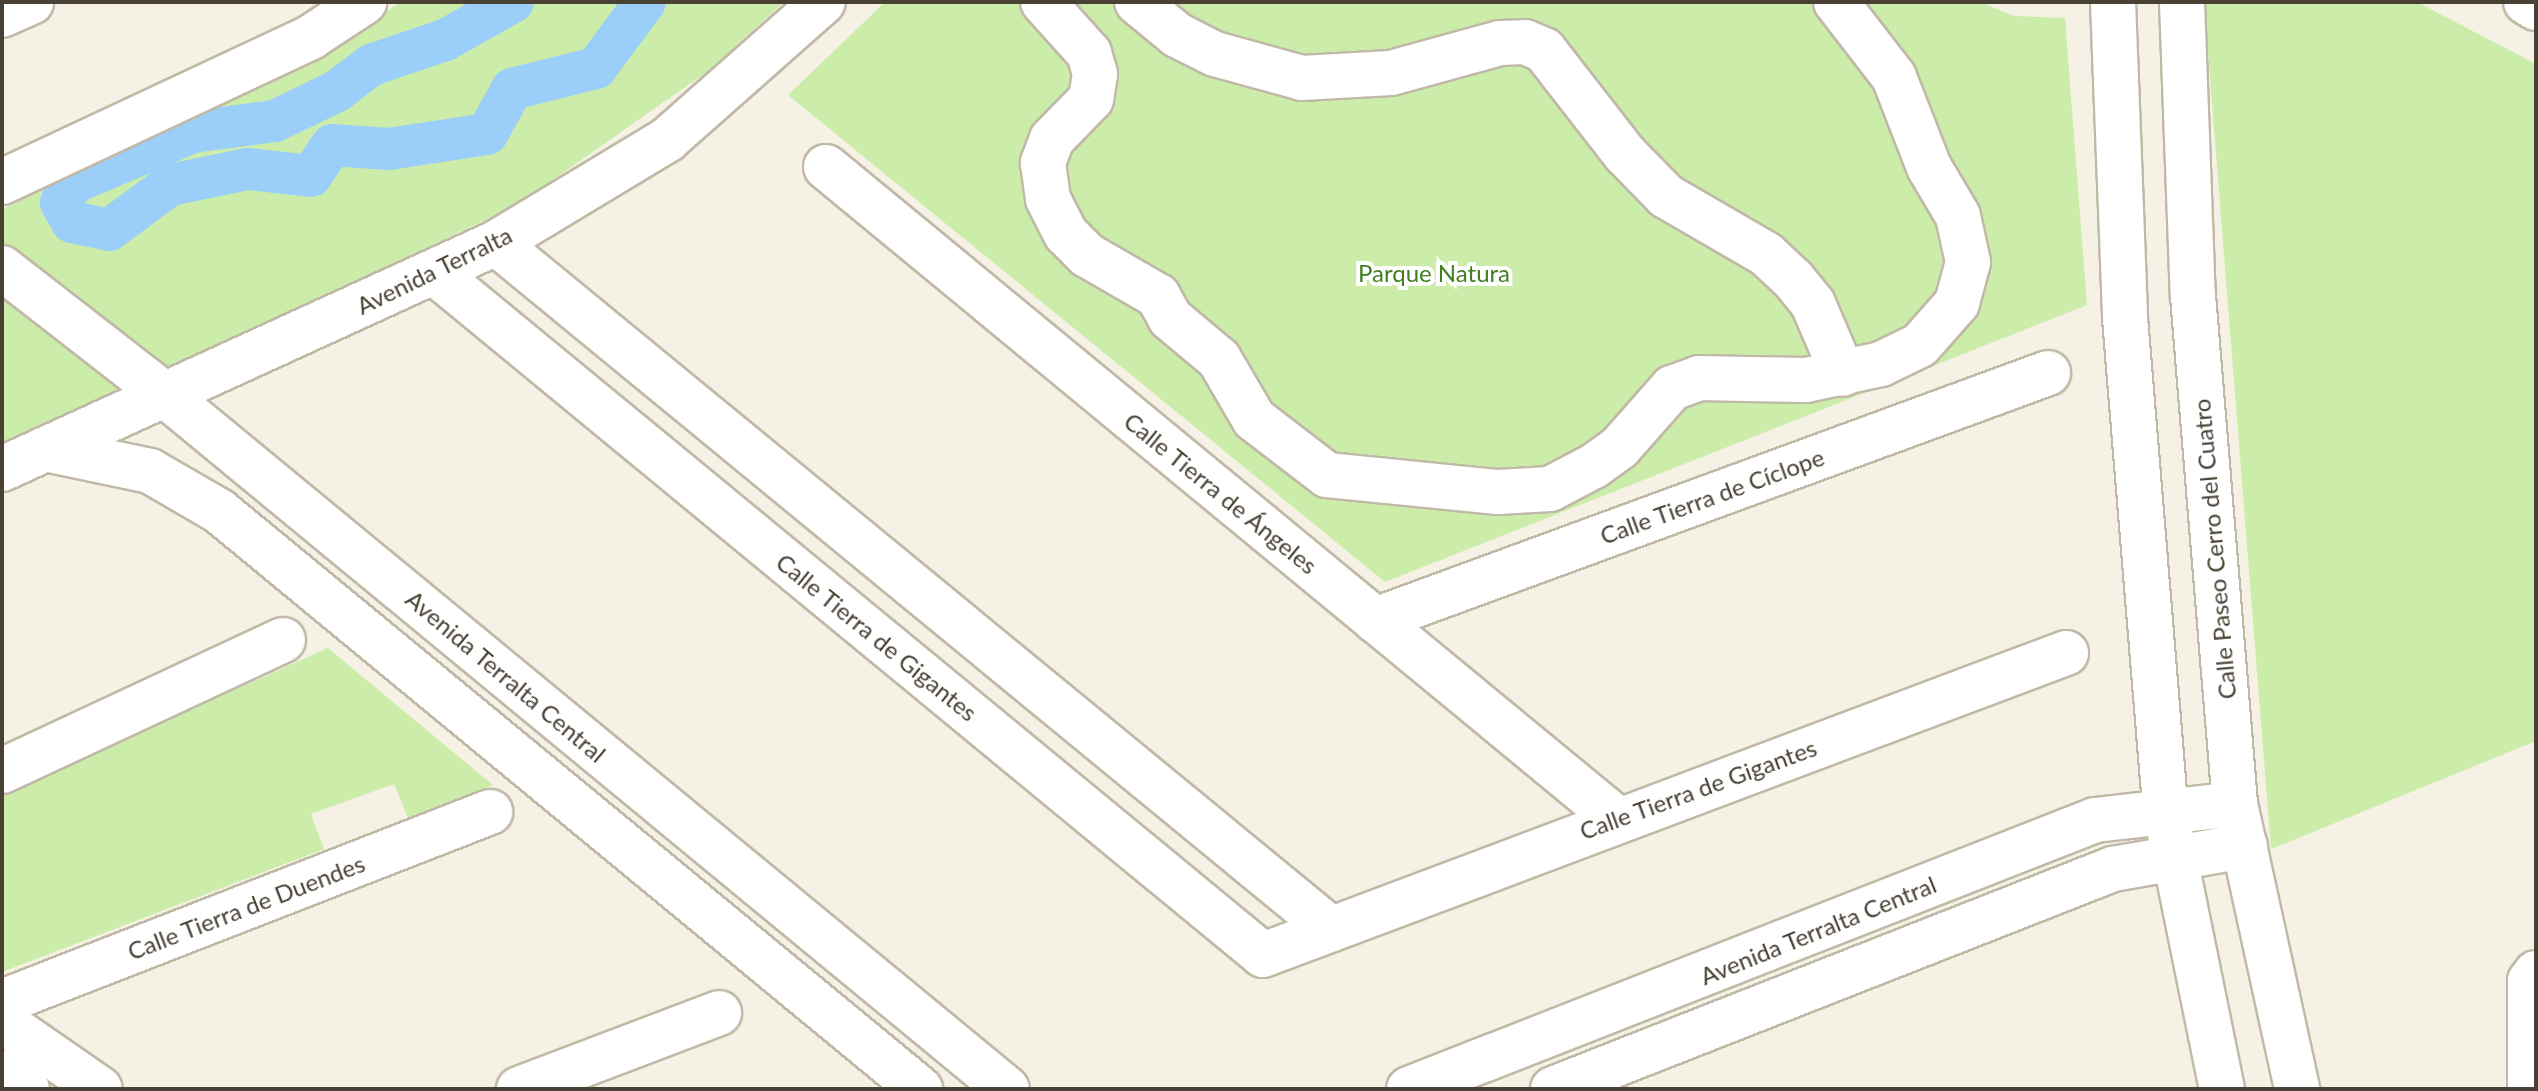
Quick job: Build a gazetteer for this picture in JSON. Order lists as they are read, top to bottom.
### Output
{
  "streets": {
    "street": [
      "Avenida Terralta",
      "Calle Tierra de Ángeles",
      "Calle Tierra de Cíclope",
      "Calle Paseo Cerro del Cuatro",
      "Calle Tierra de Gigantes",
      "Avenida Terralta Central",
      "Calle Tierra de Duendes"
    ]
  },
  "crossings": [
    ["Avenida Terralta", "Calle Tierra de Gigantes"],
    ["Avenida Terralta", "Avenida Terralta Central"],
    ["Calle Tierra de Ángeles", "Calle Tierra de Cíclope"],
    ["Calle Tierra de Ángeles", "Calle Tierra de Gigantes"],
    ["Calle Paseo Cerro del Cuatro", "Avenida Terralta Central"]
  ],
  "parks": ["Parque Natura"]
}
